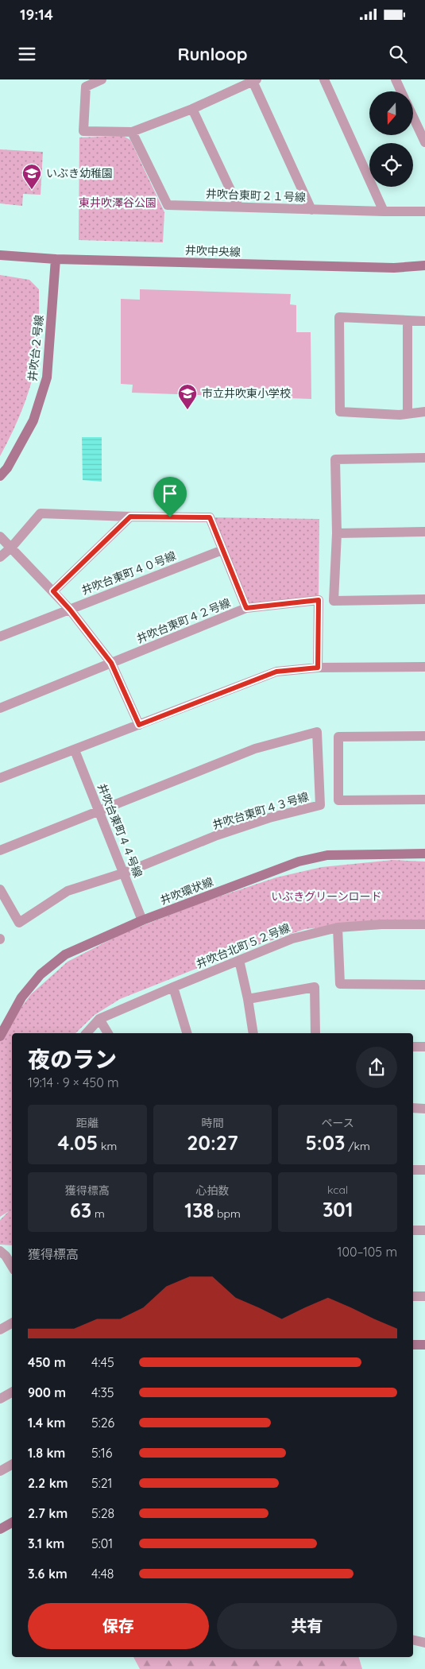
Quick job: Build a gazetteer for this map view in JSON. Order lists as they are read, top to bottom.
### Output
{
  "streets": {
    "street": [
      "井吹台東町２１号線",
      "井吹中央線",
      "井吹台２号線",
      "井吹台東町４０号線",
      "井吹台東町４２号線",
      "井吹台東町４３号線",
      "井吹台東町４４号線",
      "井吹環状線",
      "井吹台北町５２号線"
    ]
  },
  "crossings": [
    ["井吹中央線", "井吹台２号線"],
    ["井吹台東町４３号線", "井吹台東町４４号線"],
    ["井吹台東町４４号線", "井吹環状線"]
  ],
  "parks": ["東井吹澤谷公園", "いぶきグリーンロード"],
  "places": {
    "school or university": ["いぶき幼稚園", "市立井吹東小学校"]
  },
  "north": "bottom",
  "page": {
    "status": "19:14",
    "header": "Runloop",
    "heading": ["夜のラン", "19:14 · 9 × 450 m"],
    "stats": [
      ["距離", "4.05 km"],
      ["時間", "20:27"],
      ["ペース", "5:03 /km"],
      ["獲得標高", "63 m"],
      ["心拍数", "138 bpm"],
      ["kcal", "301"]
    ],
    "chart": ["獲得標高", "100–105 m"],
    "list": [
      {
        "name": "450 m",
        "note": "4:45"
      },
      {
        "name": "900 m",
        "note": "4:35"
      },
      {
        "name": "1.4 km",
        "note": "5:26"
      },
      {
        "name": "1.8 km",
        "note": "5:16"
      },
      {
        "name": "2.2 km",
        "note": "5:21"
      },
      {
        "name": "2.7 km",
        "note": "5:28"
      },
      {
        "name": "3.1 km",
        "note": "5:01"
      },
      {
        "name": "3.6 km",
        "note": "4:48"
      }
    ],
    "buttons": ["保存", "共有"]
  }
}
